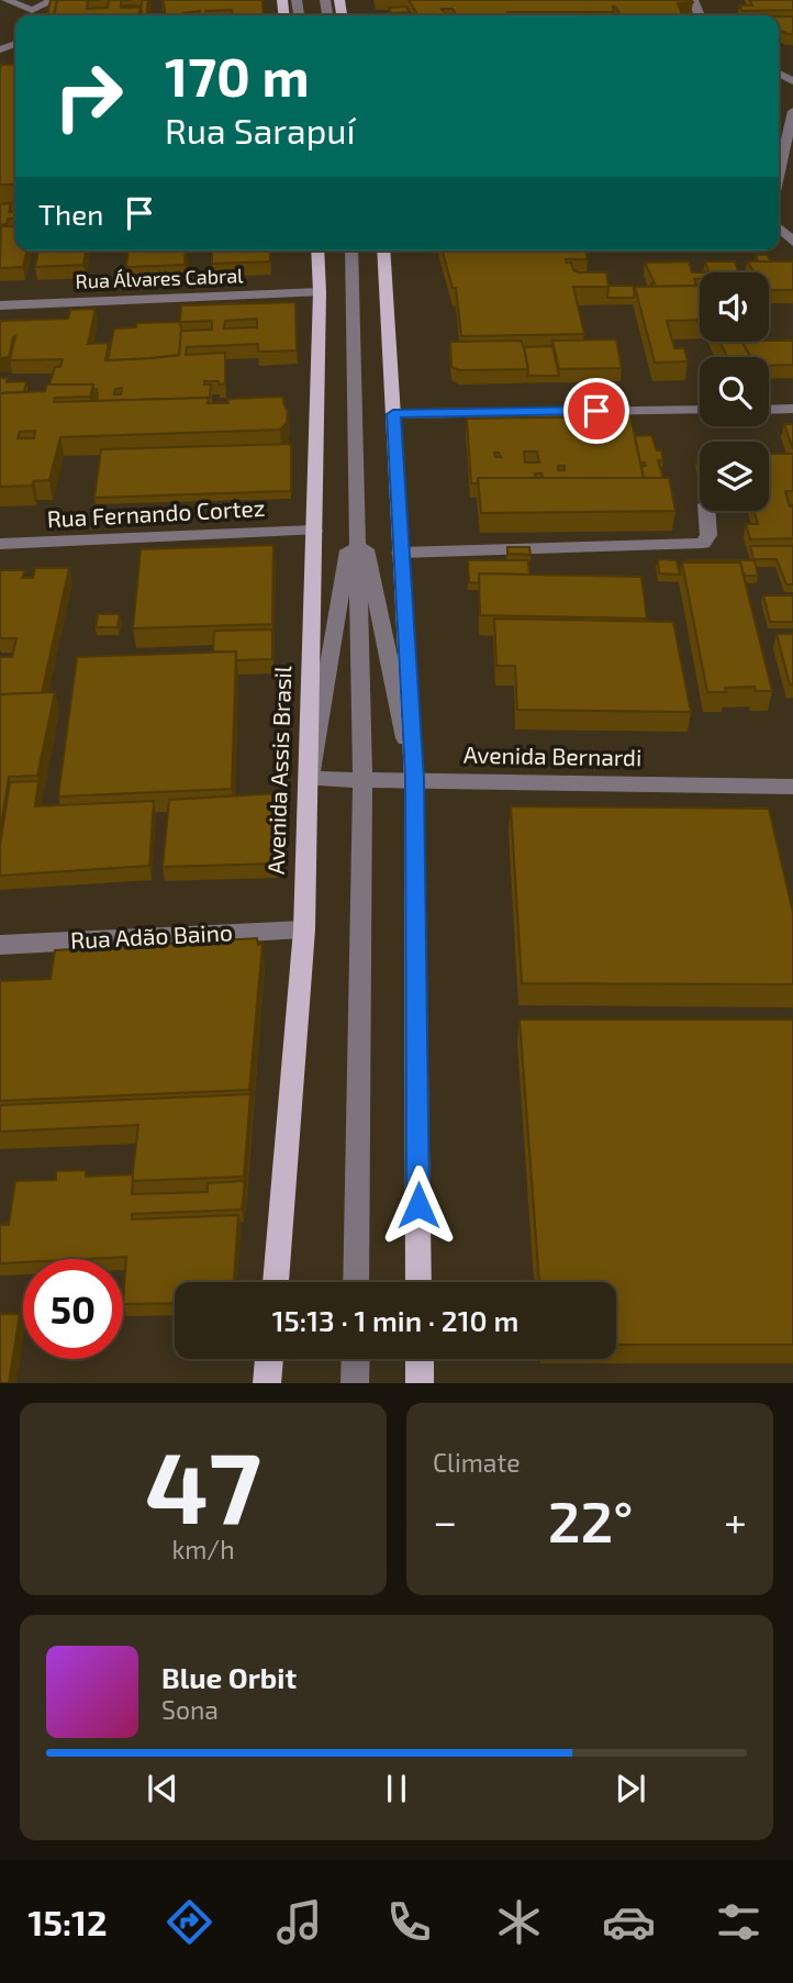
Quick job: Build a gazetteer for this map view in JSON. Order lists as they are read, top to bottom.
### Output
{
  "streets": {
    "main road": ["Avenida Assis Brasil"],
    "street": [
      "Rua Álvares Cabral",
      "Rua Fernando Cortez",
      "Avenida Bernardi",
      "Rua Adão Baino"
    ]
  },
  "crossings": [
    ["Rua Álvares Cabral", "Avenida Assis Brasil"],
    ["Rua Fernando Cortez", "Avenida Assis Brasil"],
    ["Avenida Bernardi", "Avenida Assis Brasil"],
    ["Avenida Assis Brasil", "Rua Adão Baino"]
  ],
  "page": {
    "turn": ["170 m", "Rua Sarapuí"],
    "then": "Then",
    "limit": "50",
    "trip": "15:13 · 1 min · 210 m",
    "tile": [
      ["47", "km/h"],
      "Climate"
    ],
    "heat": ["−", "22°", "+"],
    "song": ["Blue Orbit", "Sona"],
    "tabs": "15:12"
  }
}
